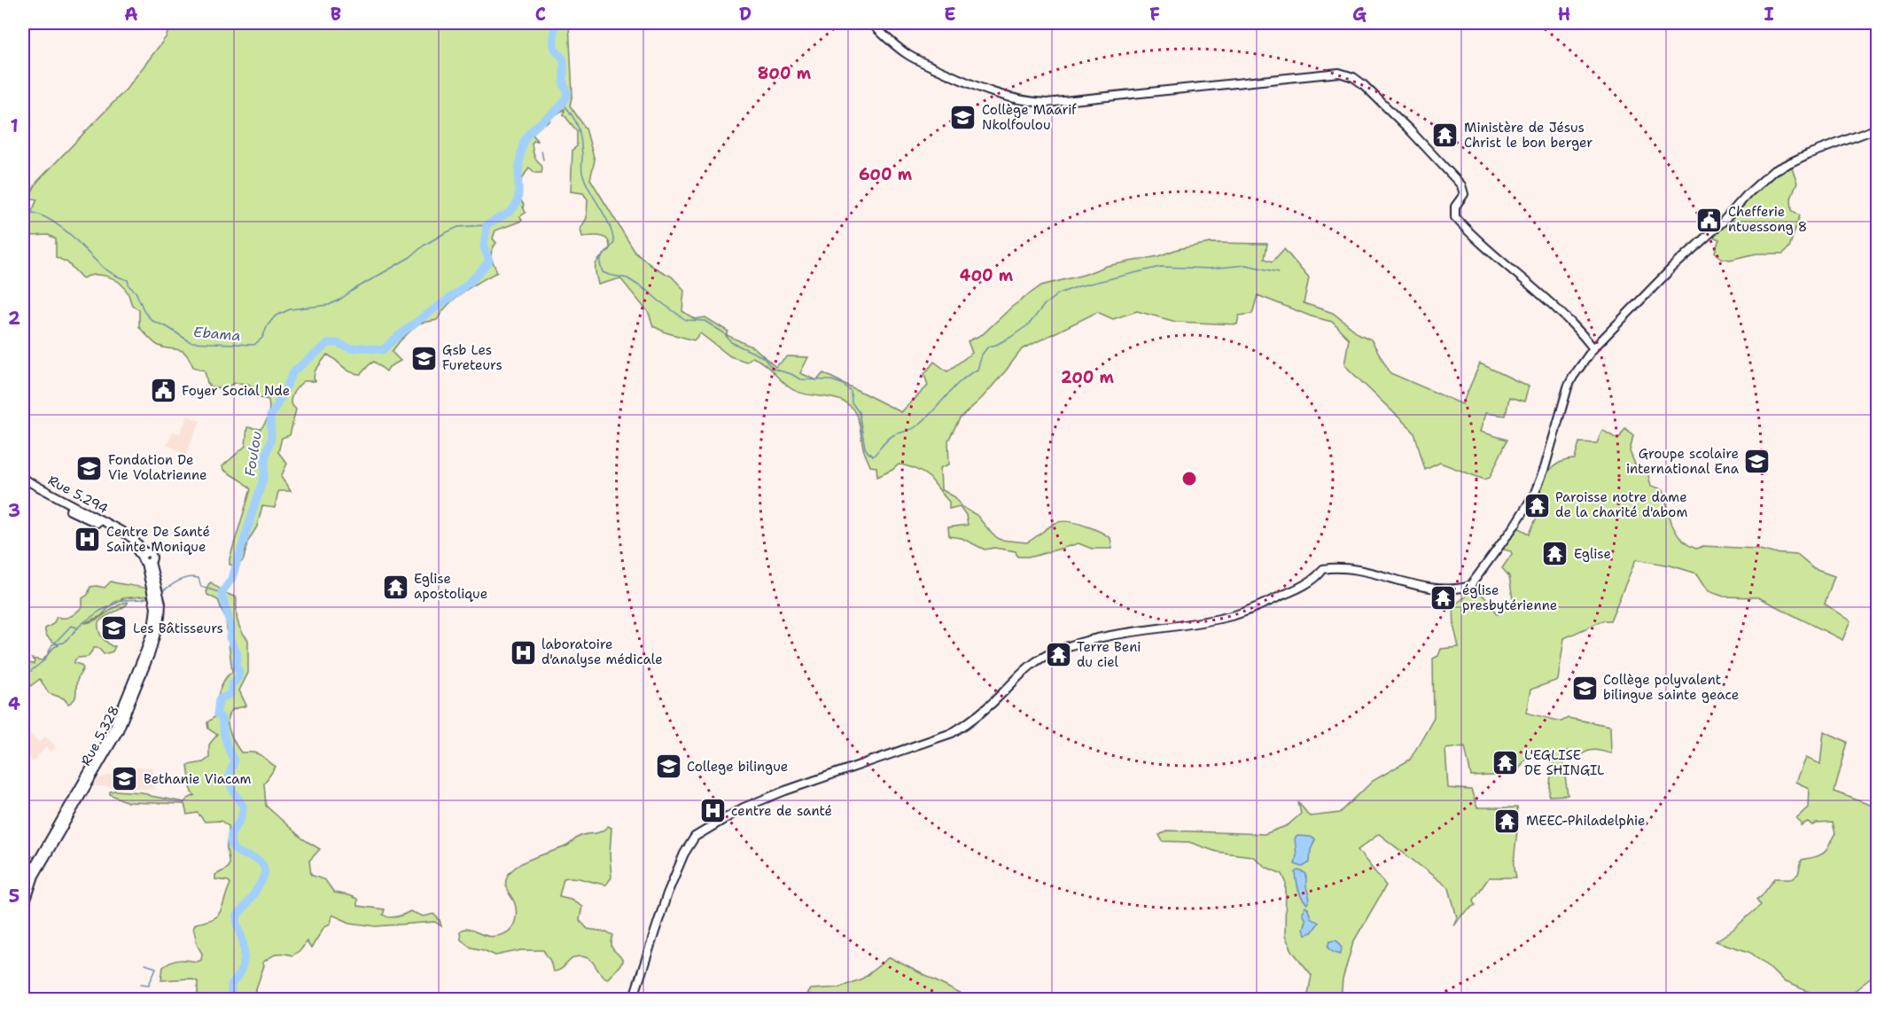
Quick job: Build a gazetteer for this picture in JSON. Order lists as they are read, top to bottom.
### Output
{
  "streets": {
    "street": ["Rue 5.294", "Rue 5.328"]
  },
  "crossings": [
    ["Rue 5.294", "Rue 5.328"]
  ],
  "water": ["Ebama", "Foulou"],
  "places": {
    "school or university": [
      "Collège Maarif Nkolfoulou",
      "Gsb Les Fureteurs",
      "Groupe scolaire international Ena",
      "Fondation De Vie Volatrienne",
      "Les Bâtisseurs",
      "Collège polyvalent bilingue sainte geace",
      "College bilingue",
      "Bethanie Viacam"
    ],
    "temple": [
      "Ministère de Jésus Christ le bon berger",
      "Paroisse notre dame de la charité d'abom",
      "Eglise",
      "Eglise apostolique",
      "église presbytérienne",
      "Terre Beni du ciel",
      "L'EGLISE DE SHINGIL",
      "MEEC-Philadelphie"
    ],
    "public building": ["Chefferie ntuessong 8", "Foyer Social Nde"],
    "hospital": ["Centre De Santé Sainte Monique", "laboratoire d'analyse médicale", "centre de santé"]
  },
  "grid": {
    "columns": [
      "A",
      "B",
      "C",
      "D",
      "E",
      "F",
      "G",
      "H",
      "I"
    ],
    "rows": [
      "1",
      "2",
      "3",
      "4",
      "5"
    ]
  },
  "rings": [
    "800 m",
    "600 m",
    "400 m",
    "200 m"
  ]
}
